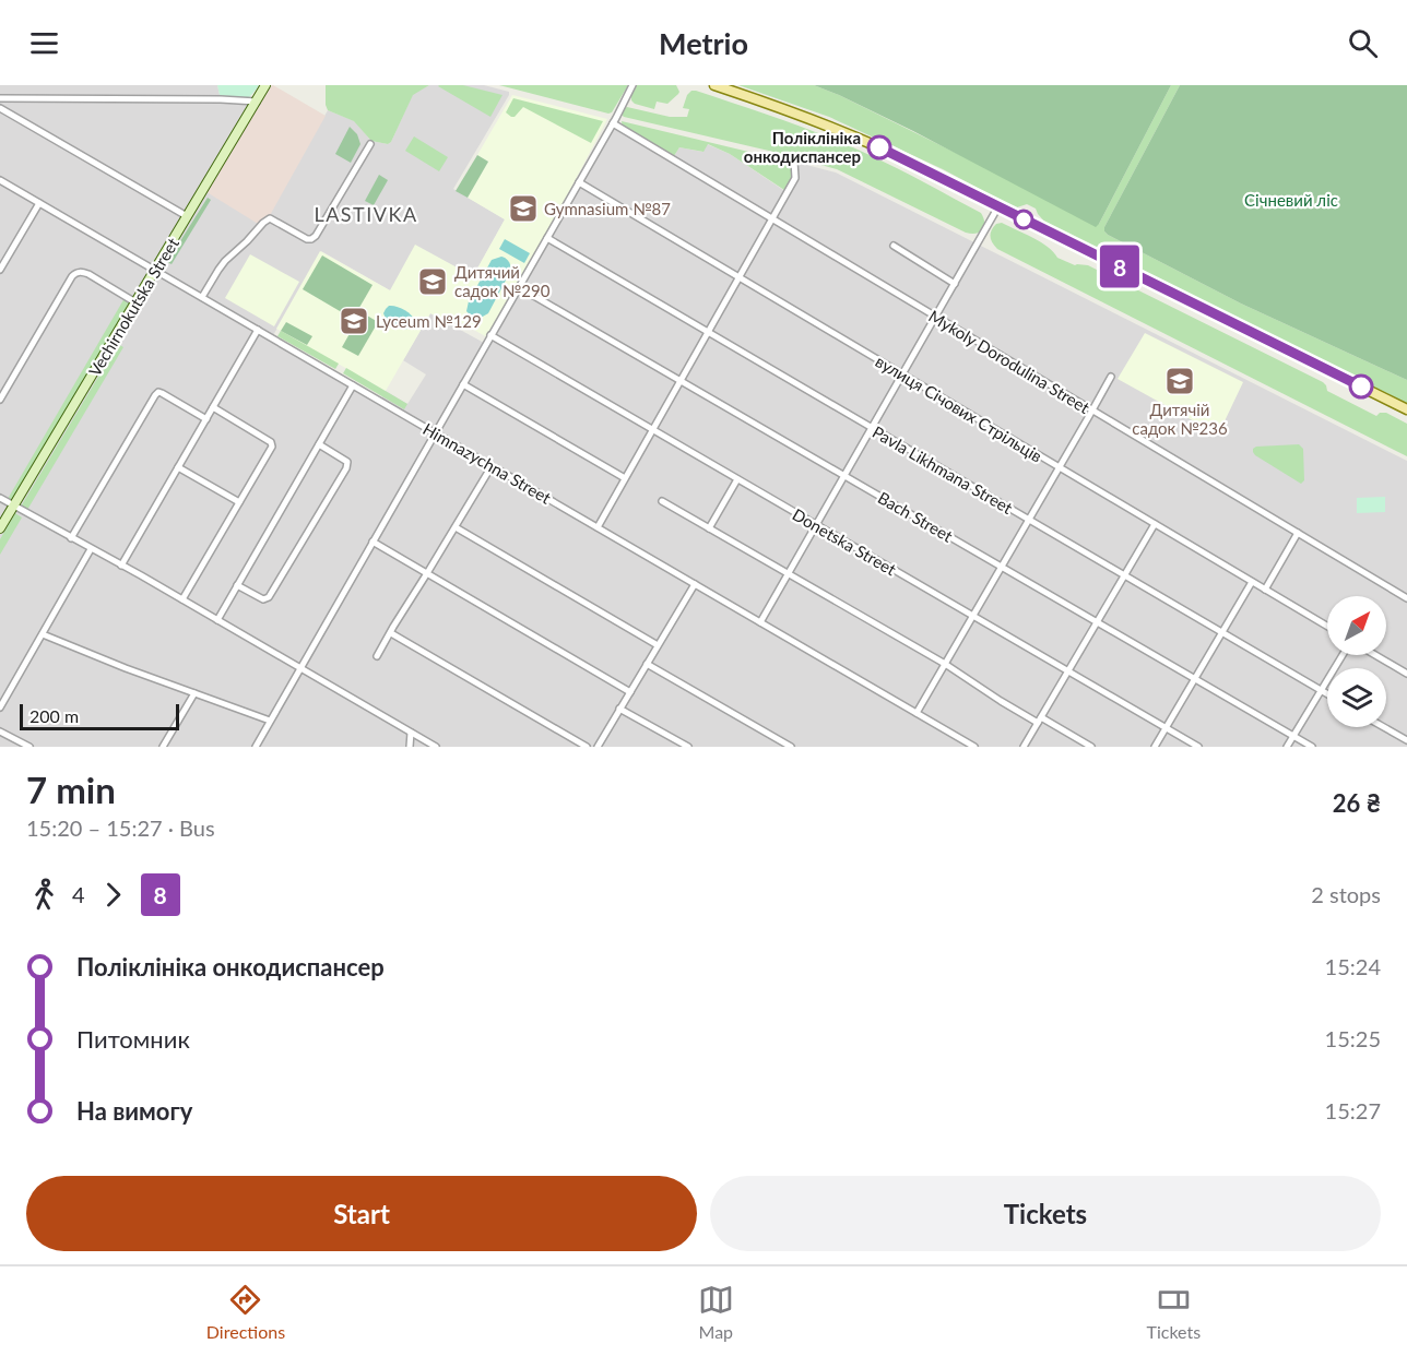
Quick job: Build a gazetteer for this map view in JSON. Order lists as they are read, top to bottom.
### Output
{
  "streets": {
    "street": [
      "Vechirnokutska Street",
      "Mykoly Dorodulina Street",
      "вулиця Січових Стрільців",
      "Himnazychna Street",
      "Pavla Likhmana Street",
      "Bach Street",
      "Donetska Street"
    ]
  },
  "crossings": [
    ["Vechirnokutska Street", "Himnazychna Street"]
  ],
  "districts": ["LASTIVKA"],
  "parks": ["Січневий ліс"],
  "places": {
    "other": ["Поліклініка онкодиспансер"],
    "school or university": [
      "Gymnasium №87",
      "Дитячий садок №290",
      "Lyceum №129",
      "Дитячій садок №236"
    ]
  },
  "lines": ["bus line 8"],
  "scale_bar": "200 m",
  "north": "top right",
  "page": {
    "header": "Metrio",
    "on_map": "8",
    "scale": "200 m",
    "heading": ["7 min", "15:20 – 15:27 · Bus", "26 ₴"],
    "legs": ["4", "8", "2 stops"],
    "list": [
      {
        "name": "Поліклініка онкодиспансер",
        "value": "15:24"
      },
      {
        "name": "Питомник",
        "value": "15:25"
      },
      {
        "name": "На вимогу",
        "value": "15:27"
      }
    ],
    "buttons": ["Start", "Tickets"],
    "tabs": ["Directions", "Map", "Tickets"]
  }
}
